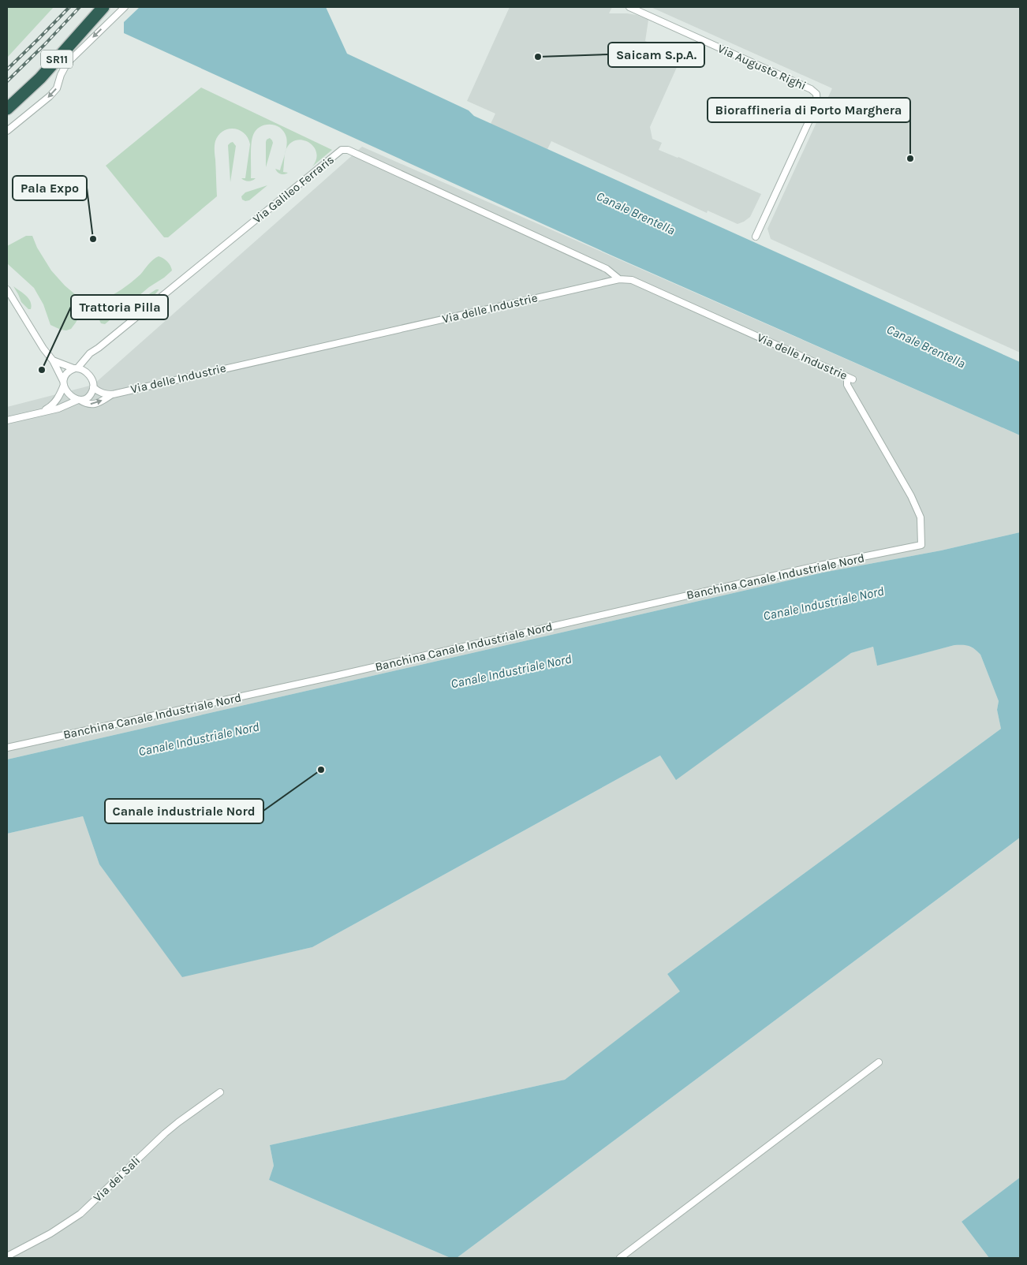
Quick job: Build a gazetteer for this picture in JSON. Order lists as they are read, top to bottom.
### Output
{
  "streets": {
    "highway": ["SR11"],
    "street": [
      "Via Augusto Righi",
      "Via Galileo Ferraris",
      "Via delle Industrie",
      "Banchina Canale Industriale Nord",
      "Via dei Sali"
    ]
  },
  "crossings": [
    ["Via Galileo Ferraris", "Via delle Industrie"],
    ["Via delle Industrie", "Banchina Canale Industriale Nord"]
  ],
  "water": ["Canale Brentella", "Canale Industriale Nord"],
  "places": [
    "Saicam S.p.A.",
    "Bioraffineria di Porto Marghera",
    "Pala Expo",
    "Trattoria Pilla",
    "Canale industriale Nord"
  ]
}
